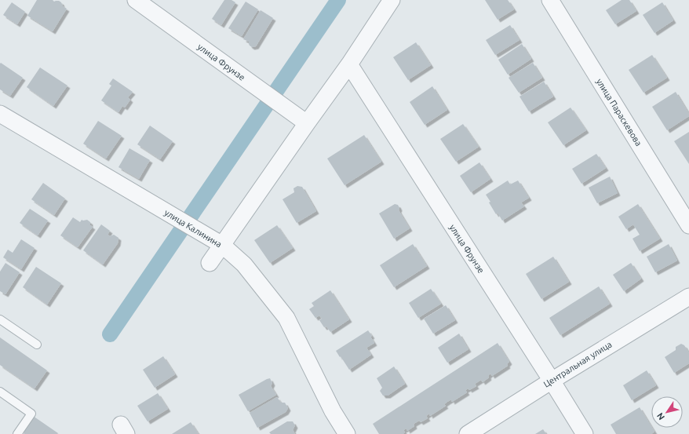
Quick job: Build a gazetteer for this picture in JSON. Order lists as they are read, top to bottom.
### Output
{
  "streets": {
    "street": [
      "улица Фрунзе",
      "улица Параскевова",
      "улица Калинина",
      "Центральная улица"
    ]
  },
  "crossings": [
    ["улица Фрунзе", "Центральная улица"]
  ],
  "north": "bottom left"
}
